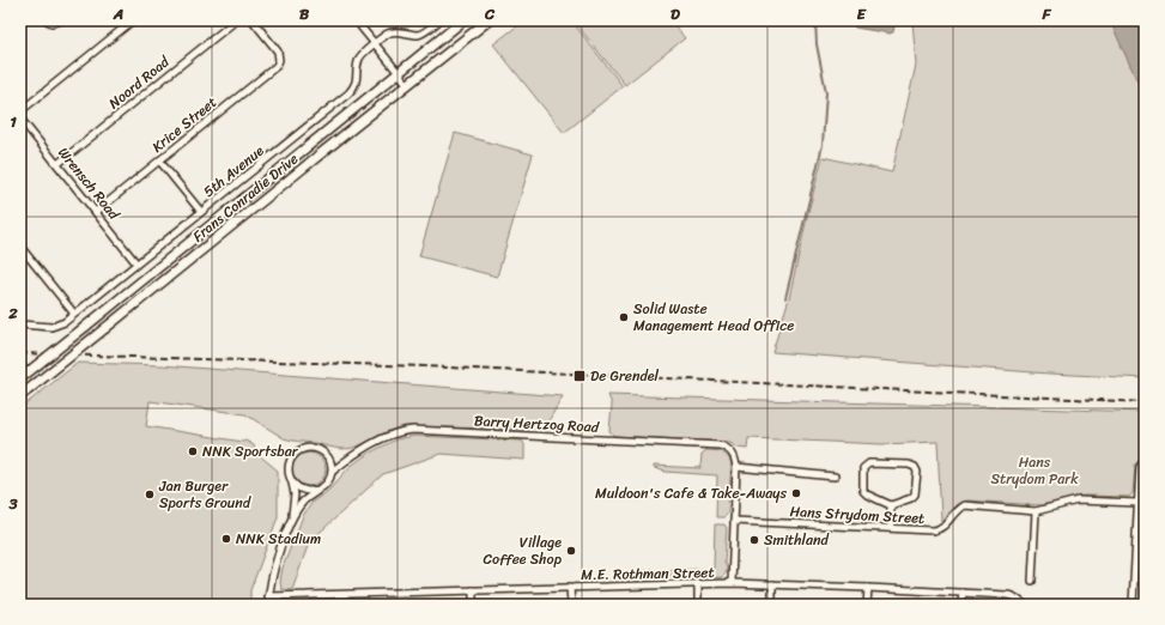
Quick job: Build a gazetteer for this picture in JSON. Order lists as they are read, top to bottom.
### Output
{
  "streets": {
    "main road": ["Frans Conradie Drive"],
    "street": [
      "Noord Road",
      "Krice Street",
      "5th Avenue",
      "Wrensch Road",
      "Barry Hertzog Road",
      "Hans Strydom Street",
      "M.E. Rothman Street"
    ]
  },
  "crossings": [
    ["Noord Road", "Wrensch Road"],
    ["Krice Street", "Wrensch Road"],
    ["5th Avenue", "Wrensch Road"]
  ],
  "parks": ["Hans Strydom Park"],
  "places": {
    "other": [
      "Solid Waste Management Head Office",
      "NNK Sportsbar",
      "Muldoon's Cafe & Take-Aways",
      "Jan Burger Sports Ground",
      "NNK Stadium",
      "Smithland",
      "Village Coffee Shop"
    ],
    "transit": ["De Grendel"]
  },
  "grid": {
    "columns": [
      "A",
      "B",
      "C",
      "D",
      "E",
      "F"
    ],
    "rows": ["1", "2", "3"]
  }
}
